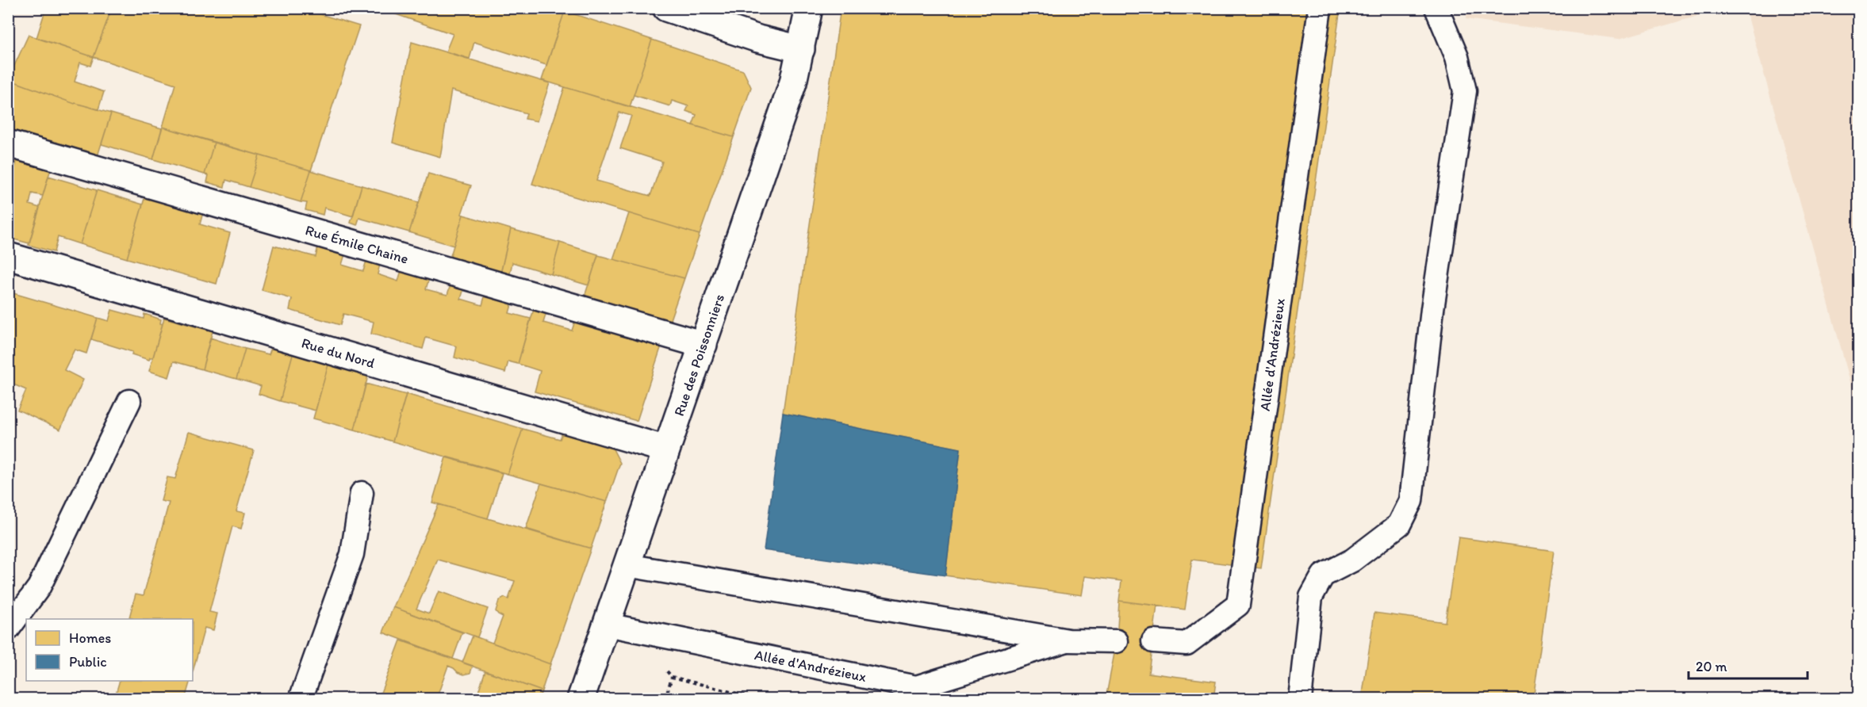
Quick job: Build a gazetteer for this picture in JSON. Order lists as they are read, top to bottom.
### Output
{
  "streets": {
    "street": ["Rue Émile Chaine", "Rue du Nord", "Rue des Poissonniers"],
    "lane": ["Allée d'Andrézieux"]
  },
  "crossings": [
    ["Rue Émile Chaine", "Rue des Poissonniers"],
    ["Rue du Nord", "Rue des Poissonniers"],
    ["Rue des Poissonniers", "Allée d'Andrézieux"]
  ],
  "legend": ["Homes", "Public"],
  "scale_bar": "20 m"
}
